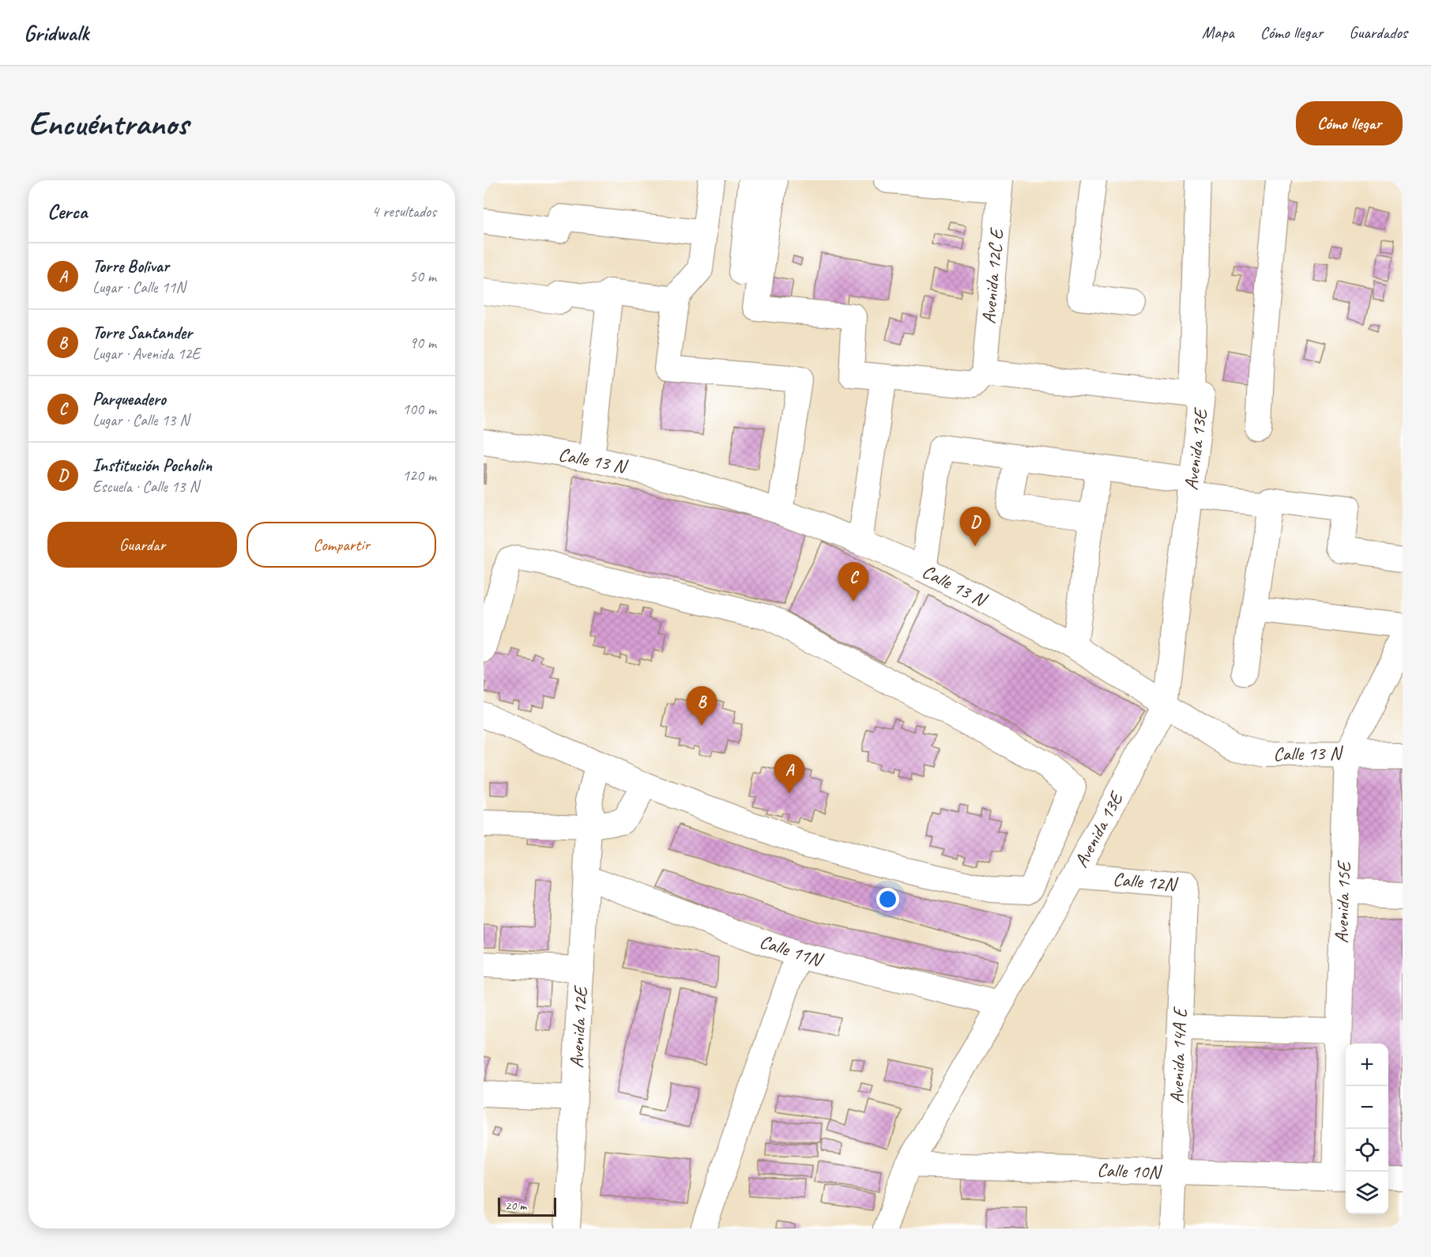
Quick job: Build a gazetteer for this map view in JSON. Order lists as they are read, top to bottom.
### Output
{
  "streets": {
    "street": [
      "Avenida 12C E",
      "Avenida 13E",
      "Calle 13 N",
      "Calle 12N",
      "Avenida 15E",
      "Calle 11N",
      "Avenida 12E",
      "Avenida 14A E",
      "Calle 10N"
    ]
  },
  "crossings": [
    ["Avenida 13E", "Calle 13 N"],
    ["Avenida 13E", "Calle 12N"],
    ["Avenida 13E", "Calle 11N"],
    ["Avenida 13E", "Calle 10N"],
    ["Calle 13 N", "Avenida 15E"],
    ["Calle 12N", "Avenida 14A E"],
    ["Avenida 15E", "Calle 10N"],
    ["Calle 11N", "Avenida 12E"],
    ["Avenida 14A E", "Calle 10N"]
  ],
  "scale_bar": "20 m",
  "page": {
    "header": "Gridwalk",
    "nav": ["Mapa", "Cómo llegar", "Guardados"],
    "buttons": [
      "Cómo llegar",
      ["Guardar", "Compartir"]
    ],
    "title": "Encuéntranos",
    "heading": ["Cerca", "4 resultados"],
    "list": [
      {
        "mark": "A",
        "name": "Torre Bolivar",
        "note": "Lugar · Calle 11N",
        "value": "50 m"
      },
      {
        "mark": "B",
        "name": "Torre Santander",
        "note": "Lugar · Avenida 12E",
        "value": "90 m"
      },
      {
        "mark": "C",
        "name": "Parqueadero",
        "note": "Lugar · Calle 13 N",
        "value": "100 m"
      },
      {
        "mark": "D",
        "name": "Institución Pocholin",
        "note": "Escuela · Calle 13 N",
        "value": "120 m"
      }
    ],
    "pins": [
      "D",
      "C",
      "B",
      "A"
    ],
    "map_buttons": ["+", "−"],
    "scale": "20 m"
  }
}
